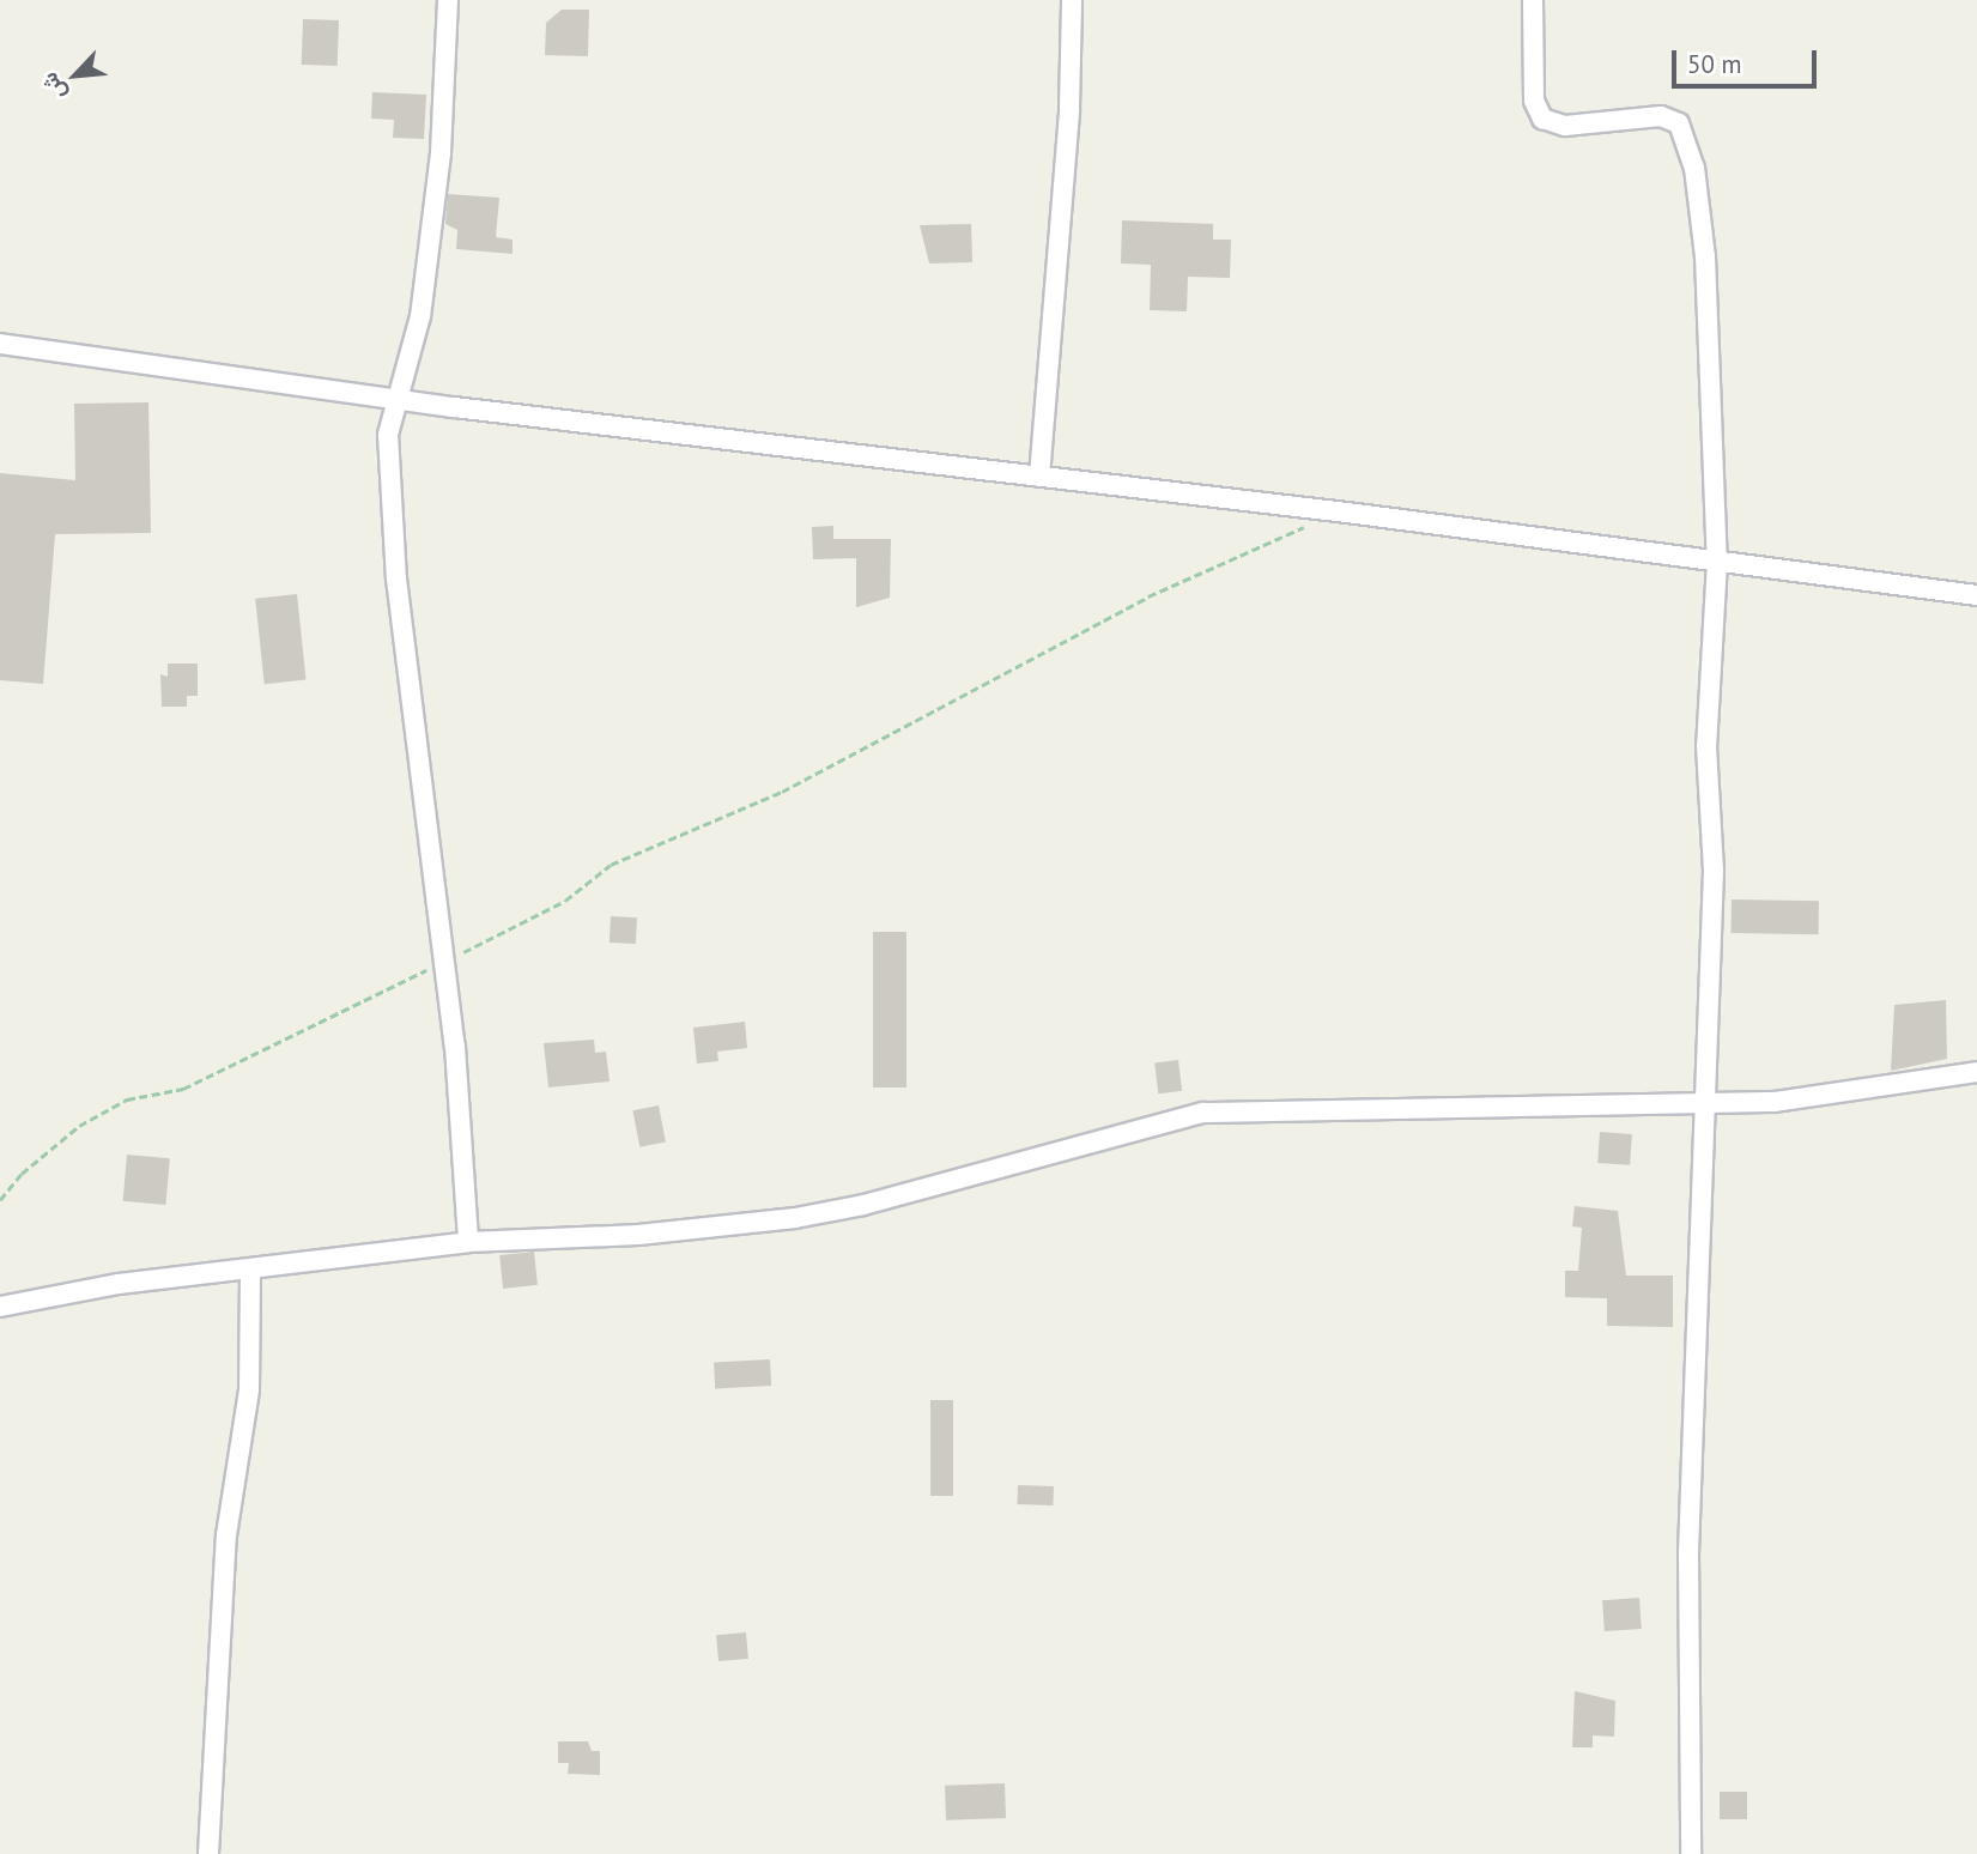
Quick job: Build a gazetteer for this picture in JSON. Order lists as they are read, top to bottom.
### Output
{
  "scale_bar": "50 m",
  "north": "bottom left"
}
